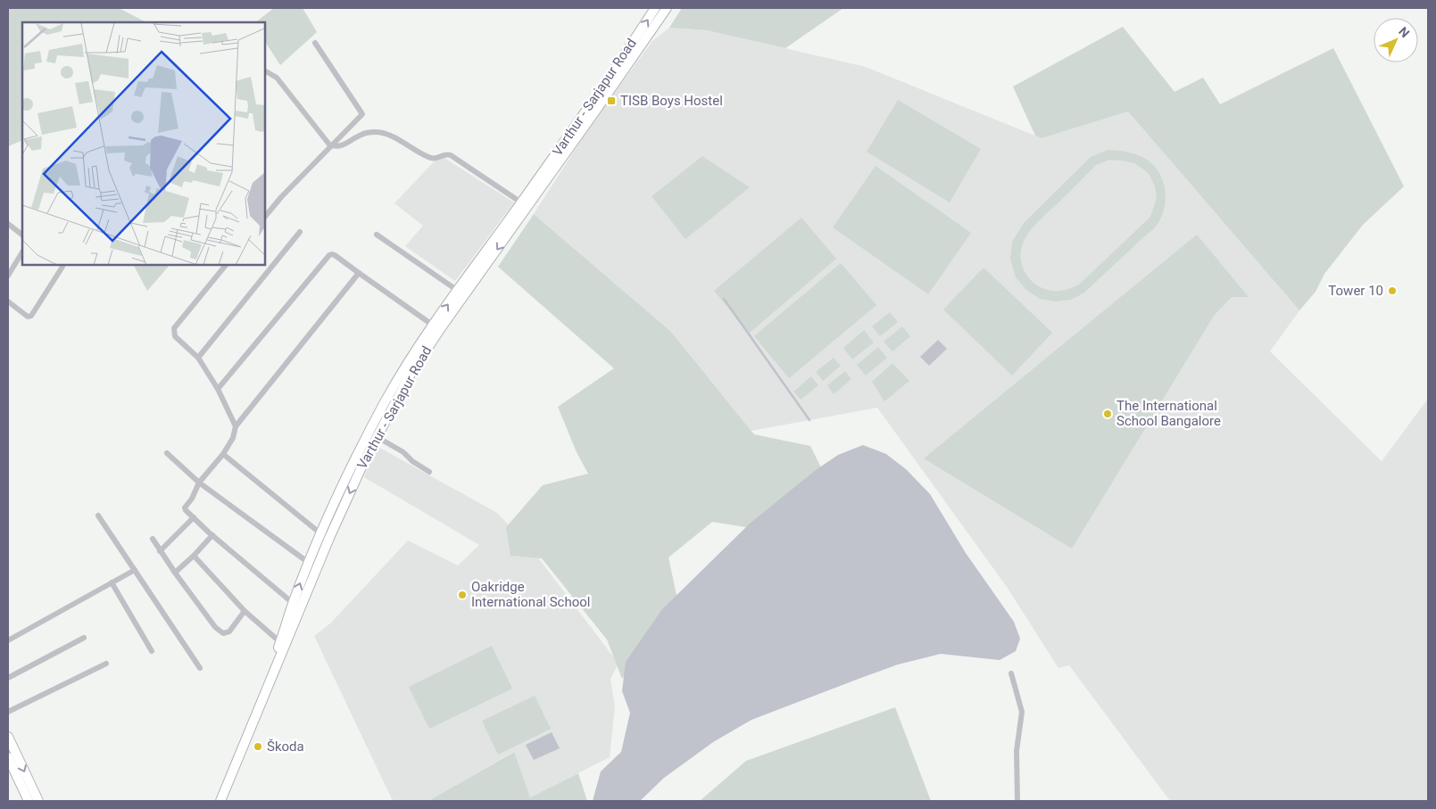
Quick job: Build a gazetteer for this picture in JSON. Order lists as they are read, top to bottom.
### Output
{
  "streets": {
    "main road": ["Varthur - Sarjapur Road"]
  },
  "places": {
    "transit": ["TISB Boys Hostel"],
    "other": [
      "Tower 10",
      "The International School Bangalore",
      "Oakridge International School",
      "Škoda"
    ]
  },
  "north": "top right"
}
